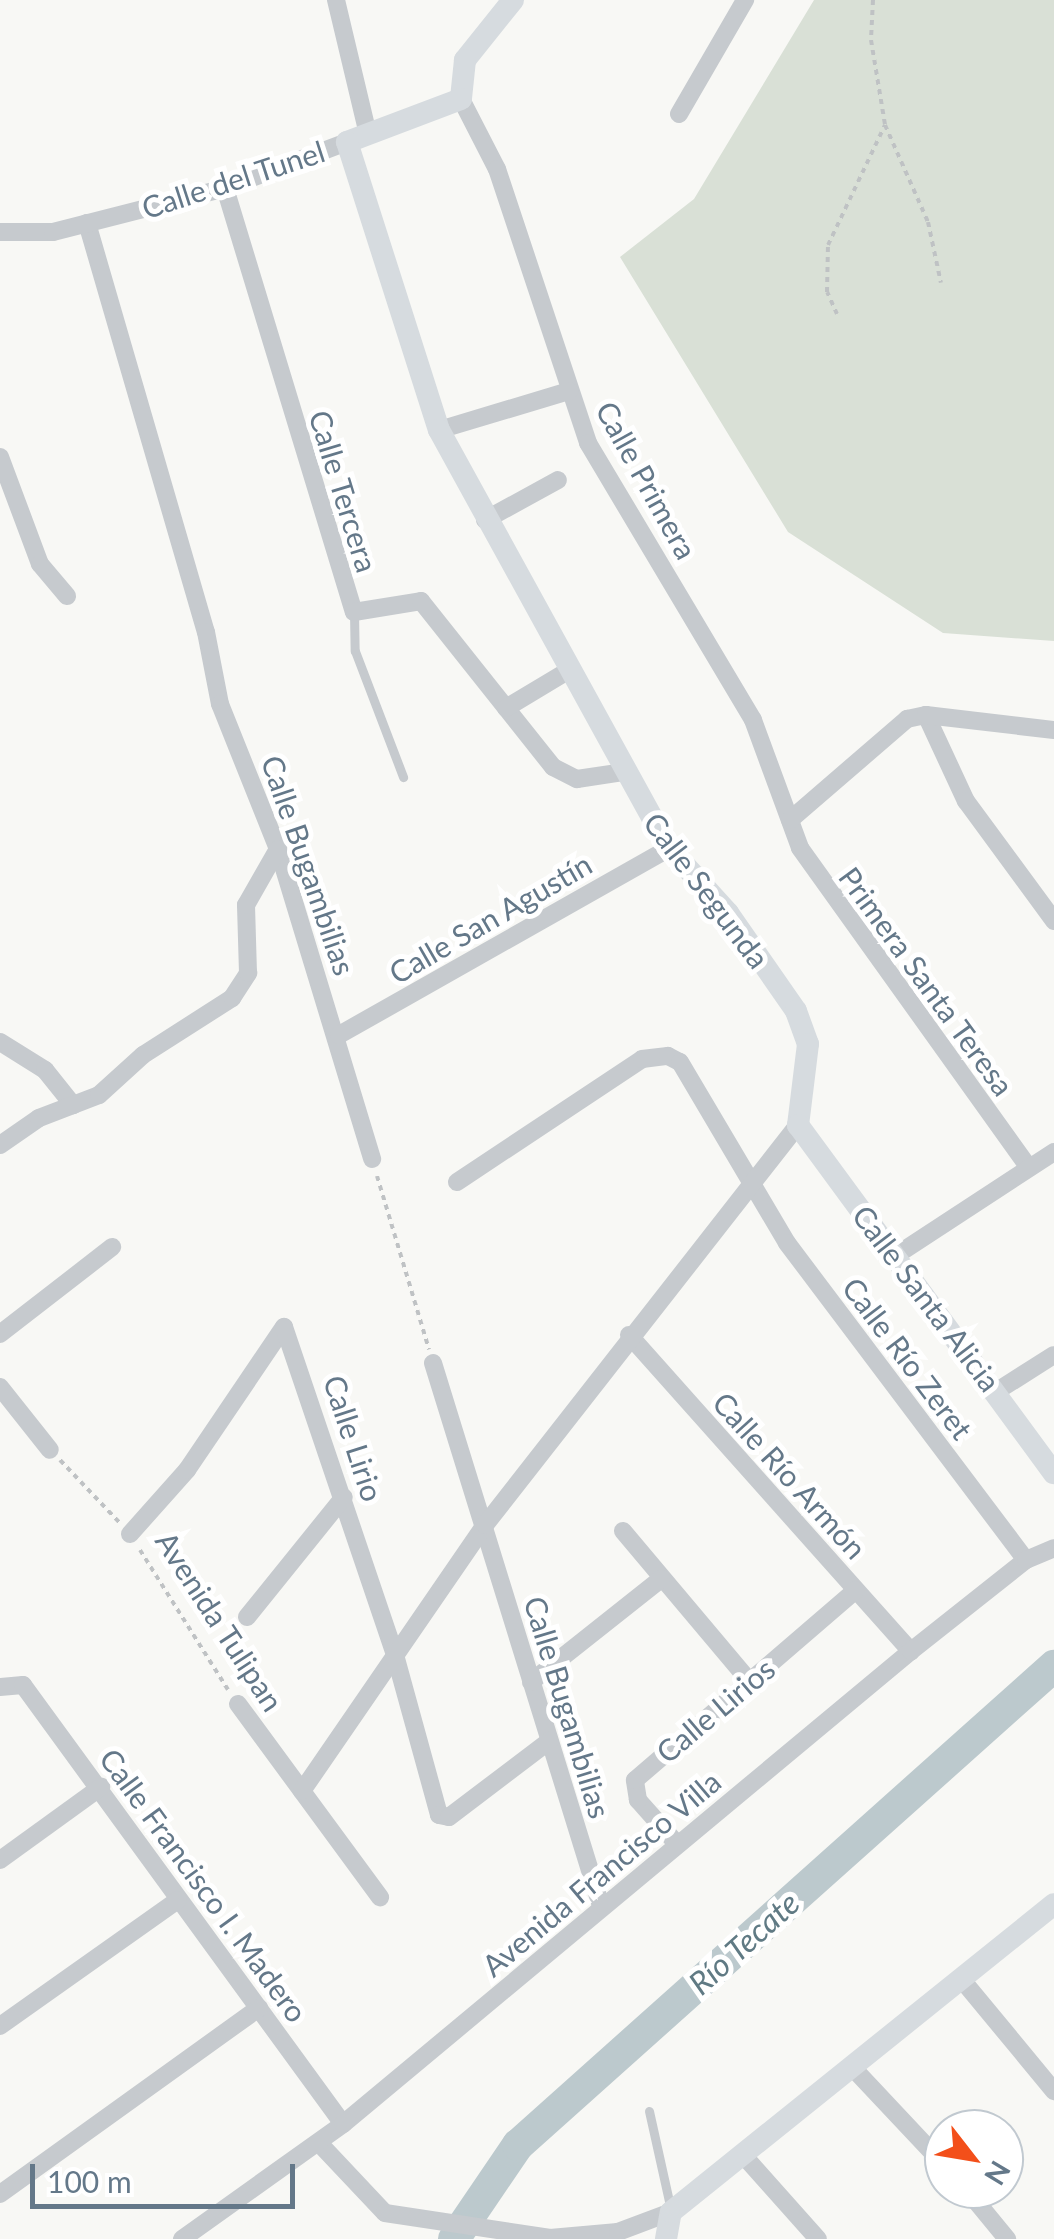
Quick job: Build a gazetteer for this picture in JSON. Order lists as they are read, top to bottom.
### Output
{
  "streets": {
    "street": [
      "Calle del Tunel",
      "Calle Primera",
      "Calle Tercera",
      "Calle Bugambilias",
      "Calle Segunda",
      "Calle San Agustín",
      "Primera Santa Teresa",
      "Calle Santa Alicia",
      "Calle Río Zeret",
      "Calle Lirio",
      "Calle Río Armón",
      "Avenida Tulipan",
      "Calle Lirios",
      "Avenida Francisco Villa",
      "Calle Francisco I. Madero"
    ]
  },
  "crossings": [
    ["Calle del Tunel", "Calle Primera"],
    ["Calle del Tunel", "Calle Tercera"],
    ["Calle del Tunel", "Calle Bugambilias"],
    ["Calle del Tunel", "Calle Segunda"],
    ["Calle Primera", "Primera Santa Teresa"],
    ["Calle Tercera", "Calle Segunda"],
    ["Calle Bugambilias", "Calle Segunda"],
    ["Calle Bugambilias", "Calle San Agustín"],
    ["Calle Bugambilias", "Calle Lirio"],
    ["Calle Bugambilias", "Avenida Francisco Villa"],
    ["Calle Segunda", "Calle San Agustín"],
    ["Calle Segunda", "Calle Santa Alicia"],
    ["Calle Segunda", "Calle Río Zeret"],
    ["Calle Segunda", "Calle Río Armón"],
    ["Calle Río Zeret", "Avenida Francisco Villa"],
    ["Calle Lirio", "Avenida Tulipan"],
    ["Calle Río Armón", "Calle Lirios"],
    ["Calle Río Armón", "Avenida Francisco Villa"],
    ["Calle Lirios", "Avenida Francisco Villa"],
    ["Avenida Francisco Villa", "Calle Francisco I. Madero"]
  ],
  "water": ["Río Tecate"],
  "scale_bar": "100 m",
  "north": "bottom right"
}
